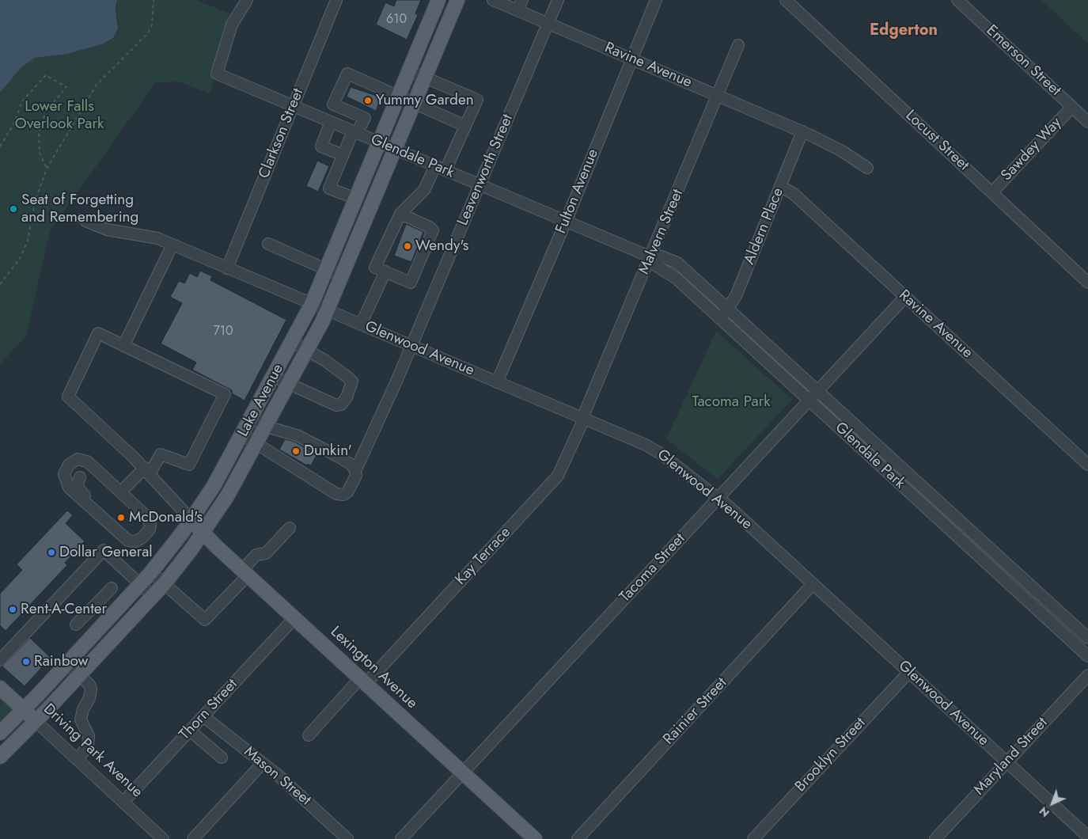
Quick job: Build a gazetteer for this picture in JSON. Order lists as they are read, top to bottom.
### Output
{
  "streets": {
    "main road": ["Lake Avenue", "Lexington Avenue", "Driving Park Avenue"],
    "street": [
      "Emerson Street",
      "Ravine Avenue",
      "Clarkson Street",
      "Locust Street",
      "Sawdey Way",
      "Glendale Park",
      "Leavenworth Street",
      "Fulton Avenue",
      "Aldern Place",
      "Malvern Street",
      "Glenwood Avenue",
      "Kay Terrace",
      "Tacoma Street",
      "Thorn Street",
      "Rainier Street",
      "Brooklyn Street",
      "Maryland Street",
      "Mason Street"
    ]
  },
  "crossings": [
    ["Emerson Street", "Sawdey Way"],
    ["Ravine Avenue", "Leavenworth Street"],
    ["Ravine Avenue", "Fulton Avenue"],
    ["Ravine Avenue", "Aldern Place"],
    ["Ravine Avenue", "Malvern Street"],
    ["Ravine Avenue", "Tacoma Street"],
    ["Clarkson Street", "Glendale Park"],
    ["Clarkson Street", "Glenwood Avenue"],
    ["Locust Street", "Sawdey Way"],
    ["Glendale Park", "Leavenworth Street"],
    ["Glendale Park", "Fulton Avenue"],
    ["Glendale Park", "Aldern Place"],
    ["Glendale Park", "Malvern Street"],
    ["Glendale Park", "Lake Avenue"],
    ["Glendale Park", "Tacoma Street"],
    ["Leavenworth Street", "Glenwood Avenue"],
    ["Leavenworth Street", "Lake Avenue"],
    ["Fulton Avenue", "Glenwood Avenue"],
    ["Malvern Street", "Glenwood Avenue"],
    ["Malvern Street", "Kay Terrace"],
    ["Glenwood Avenue", "Lake Avenue"],
    ["Glenwood Avenue", "Kay Terrace"],
    ["Glenwood Avenue", "Tacoma Street"],
    ["Glenwood Avenue", "Rainier Street"],
    ["Glenwood Avenue", "Brooklyn Street"],
    ["Glenwood Avenue", "Maryland Street"],
    ["Lake Avenue", "Lexington Avenue"],
    ["Lake Avenue", "Driving Park Avenue"],
    ["Kay Terrace", "Lexington Avenue"],
    ["Tacoma Street", "Lexington Avenue"],
    ["Lexington Avenue", "Thorn Street"],
    ["Thorn Street", "Driving Park Avenue"],
    ["Thorn Street", "Mason Street"]
  ],
  "districts": ["Edgerton"],
  "parks": ["Lower Falls Overlook Park", "Tacoma Park"],
  "places": [
    "Yummy Garden",
    "Seat of Forgetting and Remembering",
    "Wendy's",
    "Dunkin'",
    "McDonald's",
    "Dollar General",
    "Rent-A-Center",
    "Rainbow"
  ],
  "house_numbers": ["610", "710"],
  "north": "bottom left"
}
